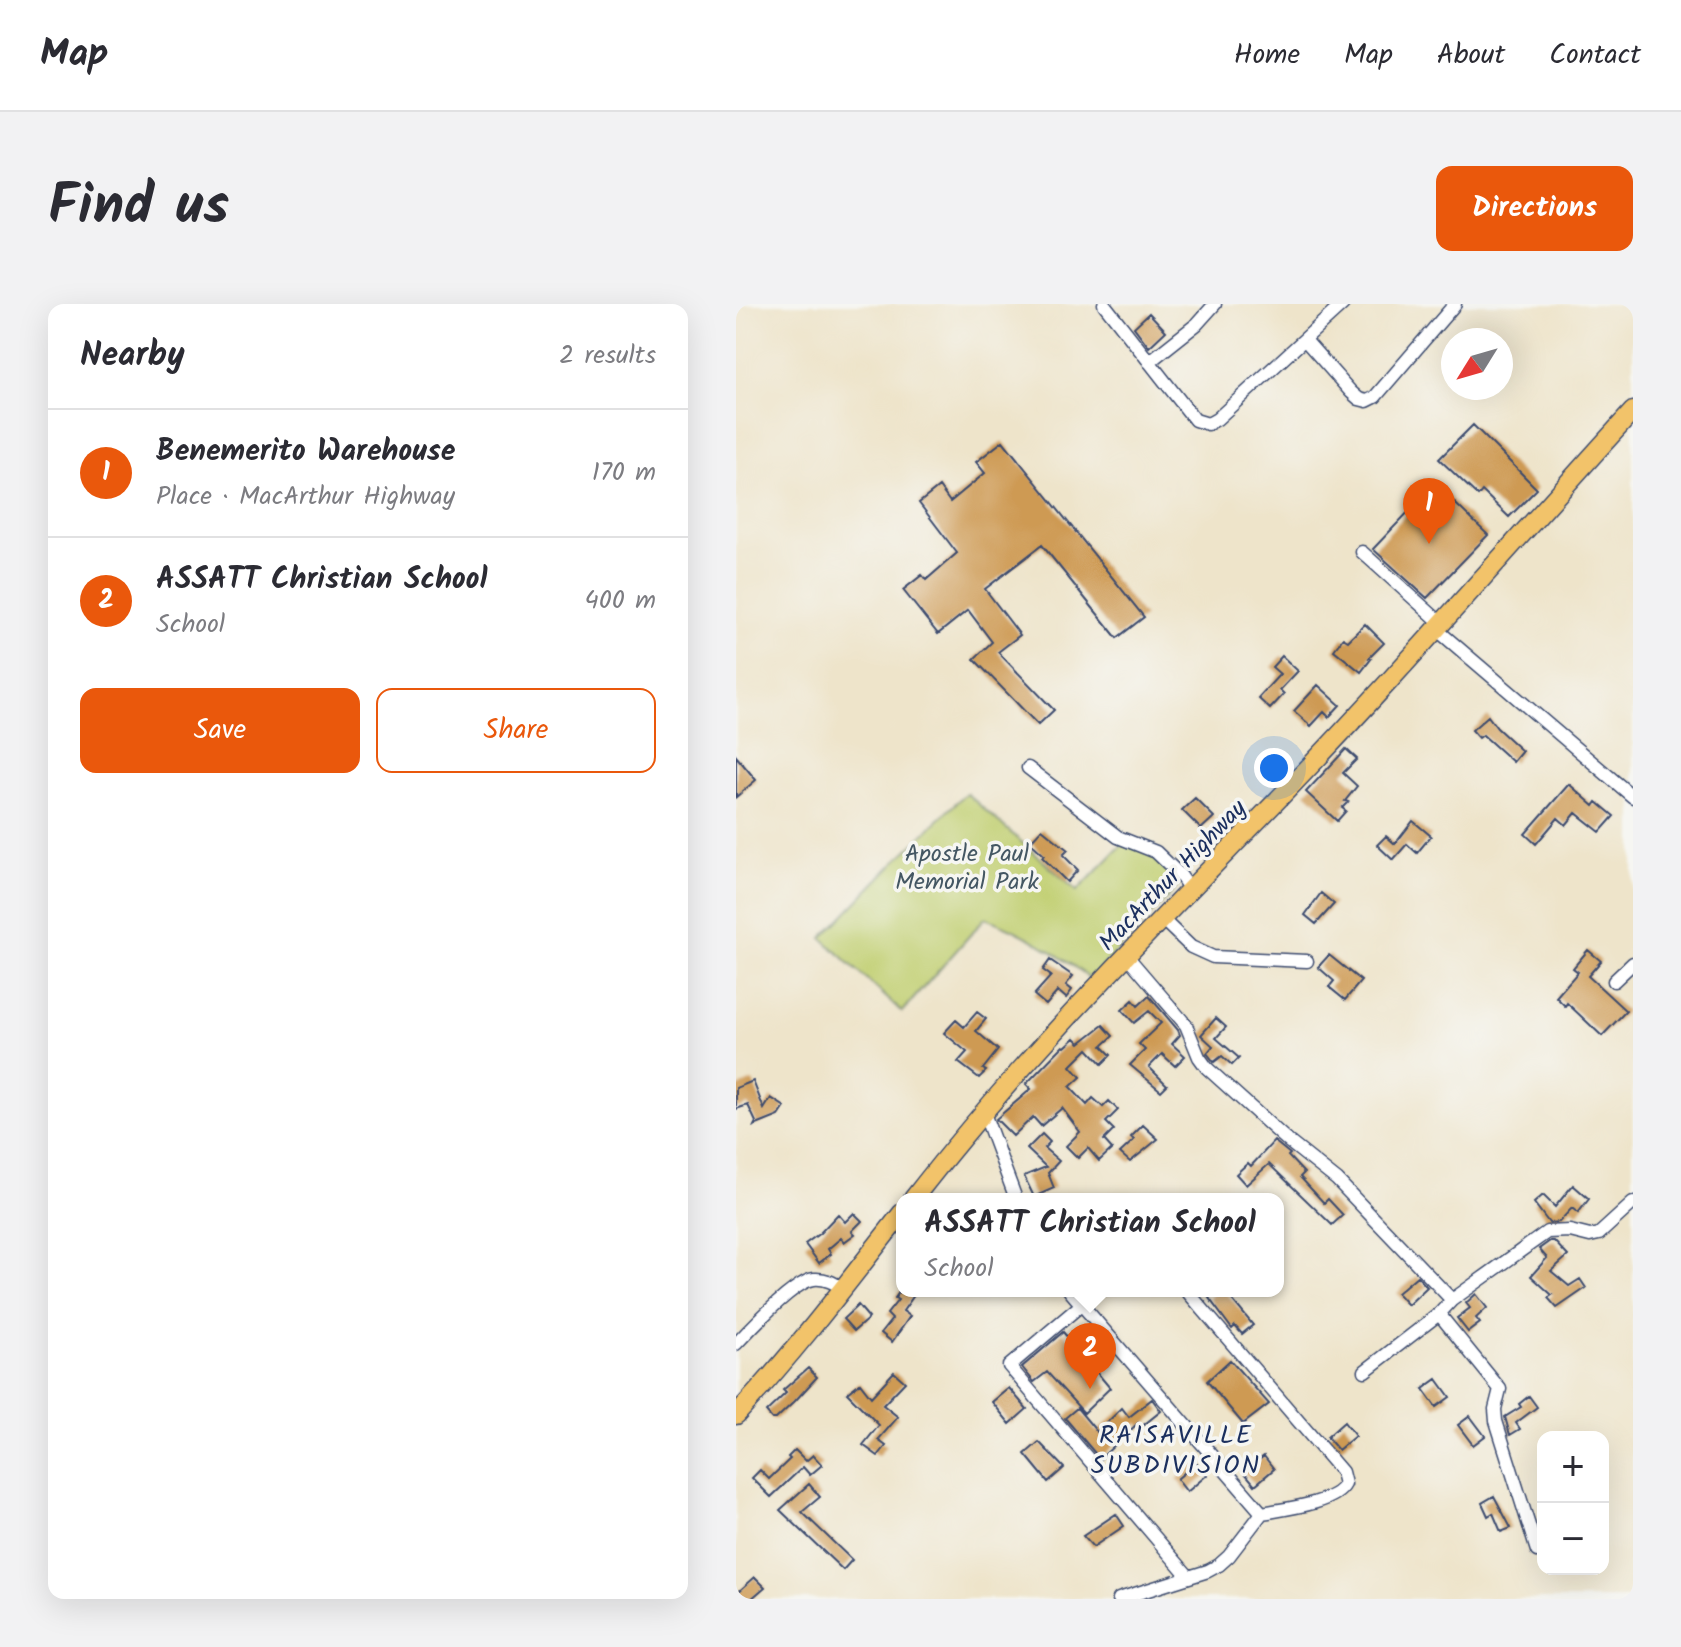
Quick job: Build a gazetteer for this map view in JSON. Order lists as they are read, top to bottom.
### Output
{
  "streets": {
    "highway": ["MacArthur Highway"]
  },
  "districts": ["RAISAVILLE SUBDIVISION"],
  "parks": ["Apostle Paul Memorial Park"],
  "north": "bottom left",
  "page": {
    "header": "Map",
    "nav": [
      "Home",
      "Map",
      "About",
      "Contact"
    ],
    "title": "Find us",
    "buttons": [
      "Directions",
      ["Save", "Share"]
    ],
    "heading": ["Nearby", "2 results"],
    "list": [
      {
        "mark": "1",
        "name": "Benemerito Warehouse",
        "note": "Place · MacArthur Highway",
        "value": "170 m"
      },
      {
        "mark": "2",
        "name": "ASSATT Christian School",
        "note": "School",
        "value": "400 m"
      }
    ],
    "pins": ["1", "2"],
    "popup": ["ASSATT Christian School", "School"],
    "map_buttons": ["+", "−"]
  }
}
